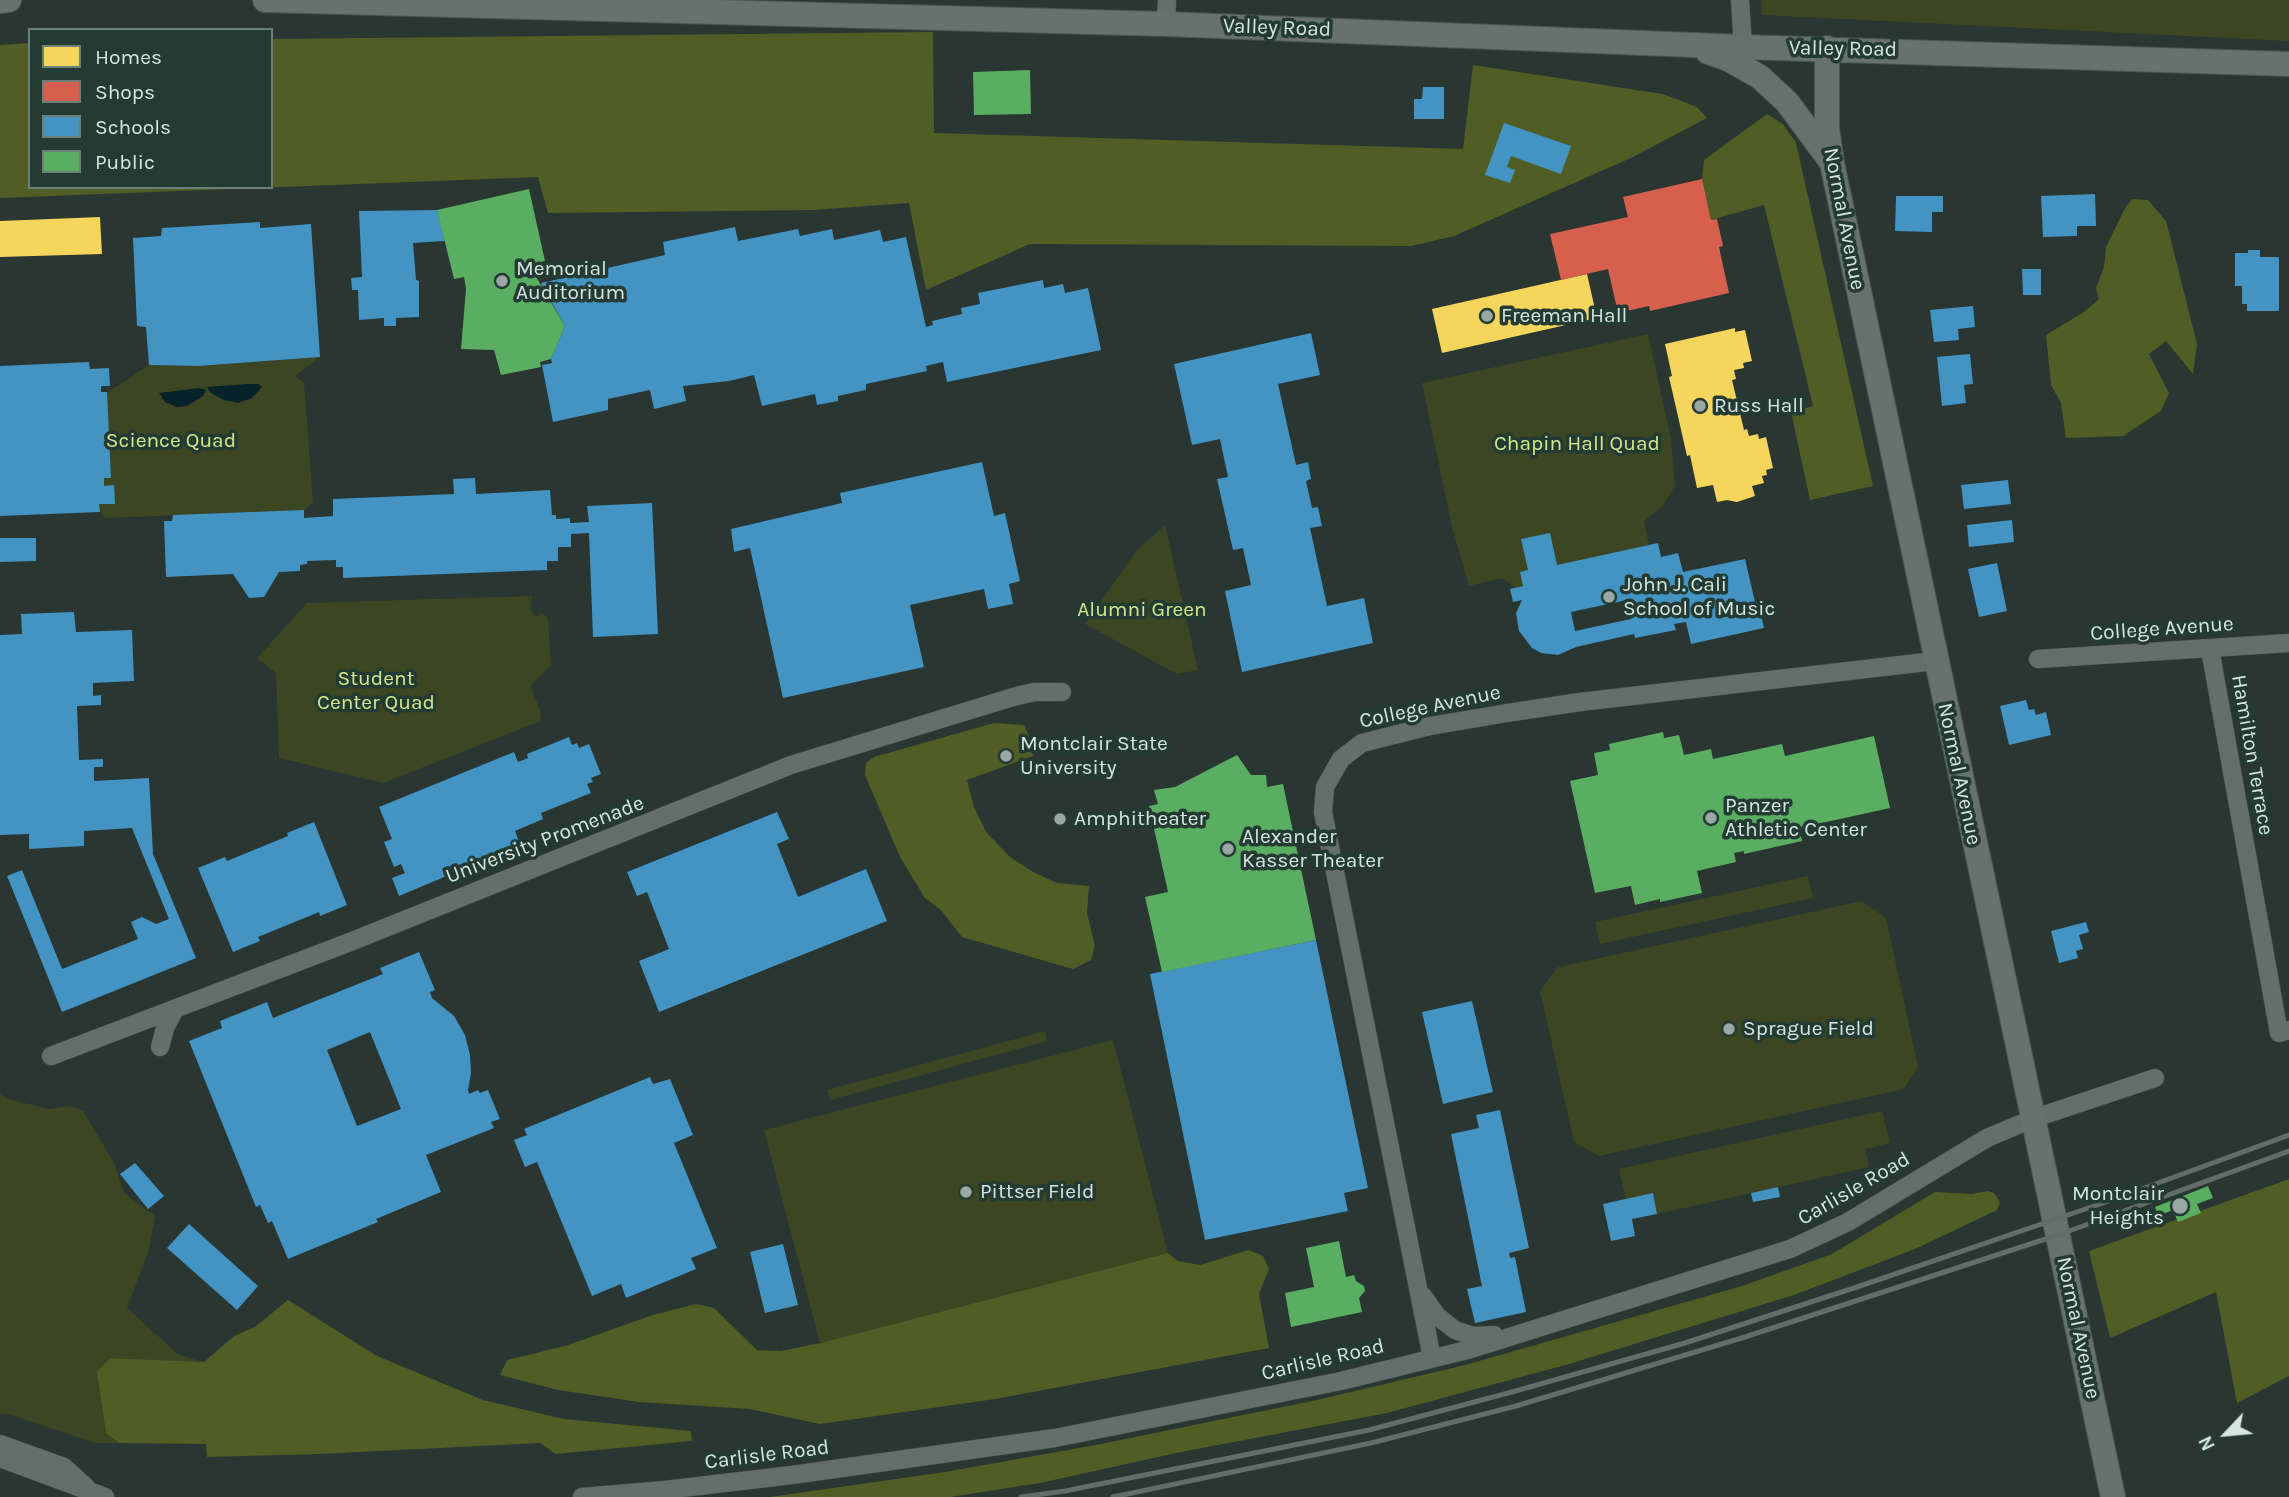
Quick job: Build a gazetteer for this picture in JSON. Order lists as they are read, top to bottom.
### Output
{
  "streets": {
    "main road": ["Valley Road", "Normal Avenue"],
    "street": [
      "College Avenue",
      "Hamilton Terrace",
      "University Promenade",
      "Carlisle Road"
    ]
  },
  "crossings": [
    ["Valley Road", "Normal Avenue"],
    ["Normal Avenue", "College Avenue"],
    ["Normal Avenue", "Carlisle Road"],
    ["College Avenue", "Hamilton Terrace"],
    ["College Avenue", "Carlisle Road"]
  ],
  "parks": [
    "Science Quad",
    "Chapin Hall Quad",
    "Alumni Green",
    "Student Center Quad"
  ],
  "places": [
    "Memorial Auditorium",
    "Freeman Hall",
    "Russ Hall",
    "John J. Cali School of Music",
    "Montclair State University",
    "Panzer Athletic Center",
    "Amphitheater",
    "Alexander Kasser Theater",
    "Sprague Field",
    "Pittser Field",
    "Montclair Heights"
  ],
  "legend": [
    "Homes",
    "Shops",
    "Schools",
    "Public"
  ],
  "north": "bottom left"
}
